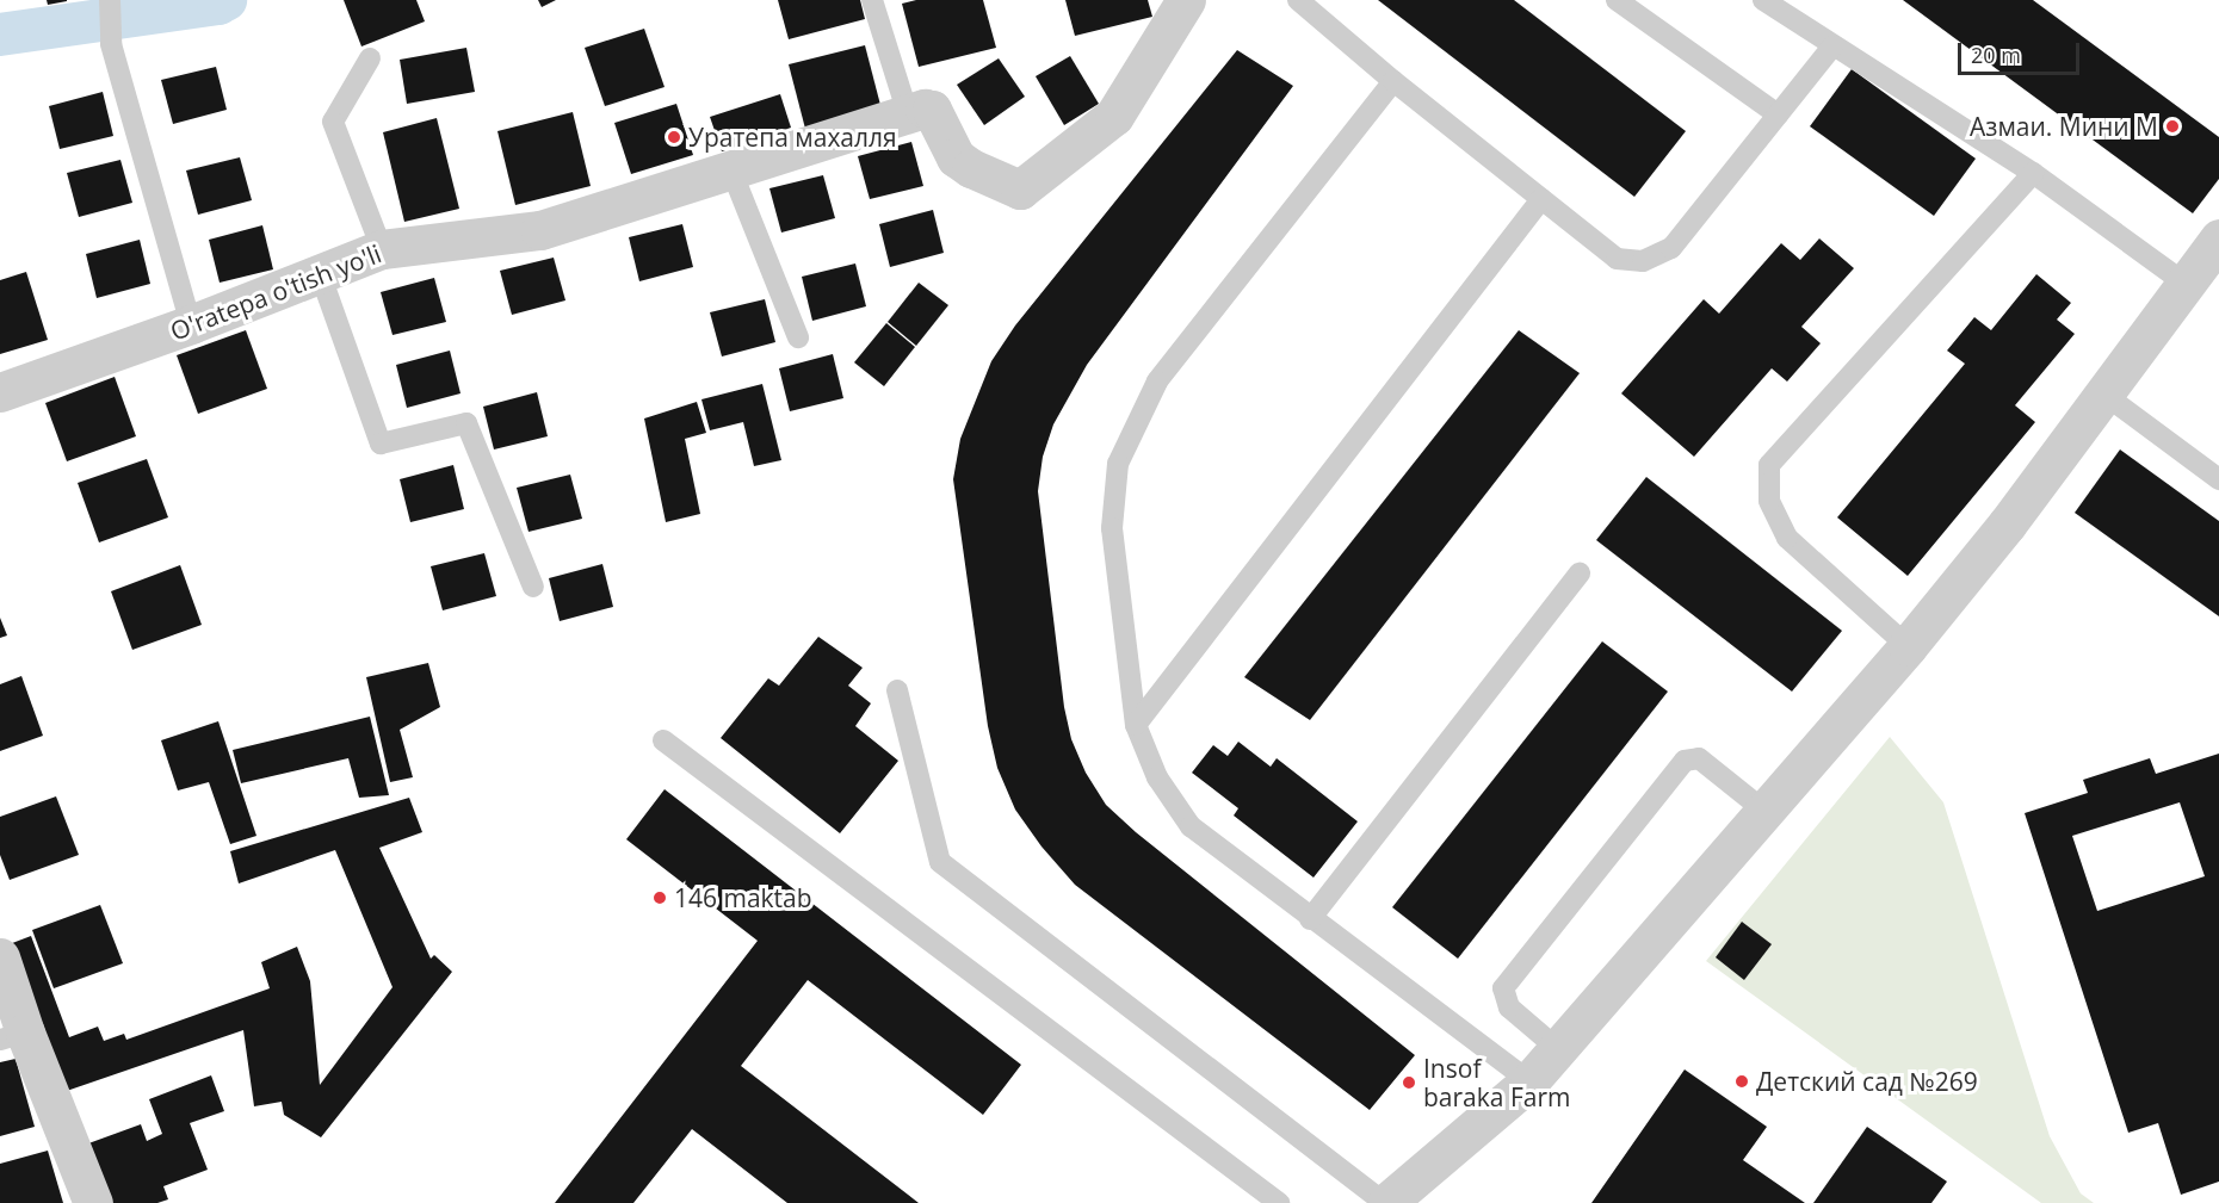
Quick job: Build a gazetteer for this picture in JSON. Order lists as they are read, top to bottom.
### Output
{
  "streets": {
    "street": ["O'ratepa o'tish yo'li"]
  },
  "places": [
    "Азмаи. Мини М",
    "Уратепа махалля",
    "146 maktab",
    "Детский сад №269",
    "Insof baraka Farm"
  ],
  "scale_bar": "20 m"
}
